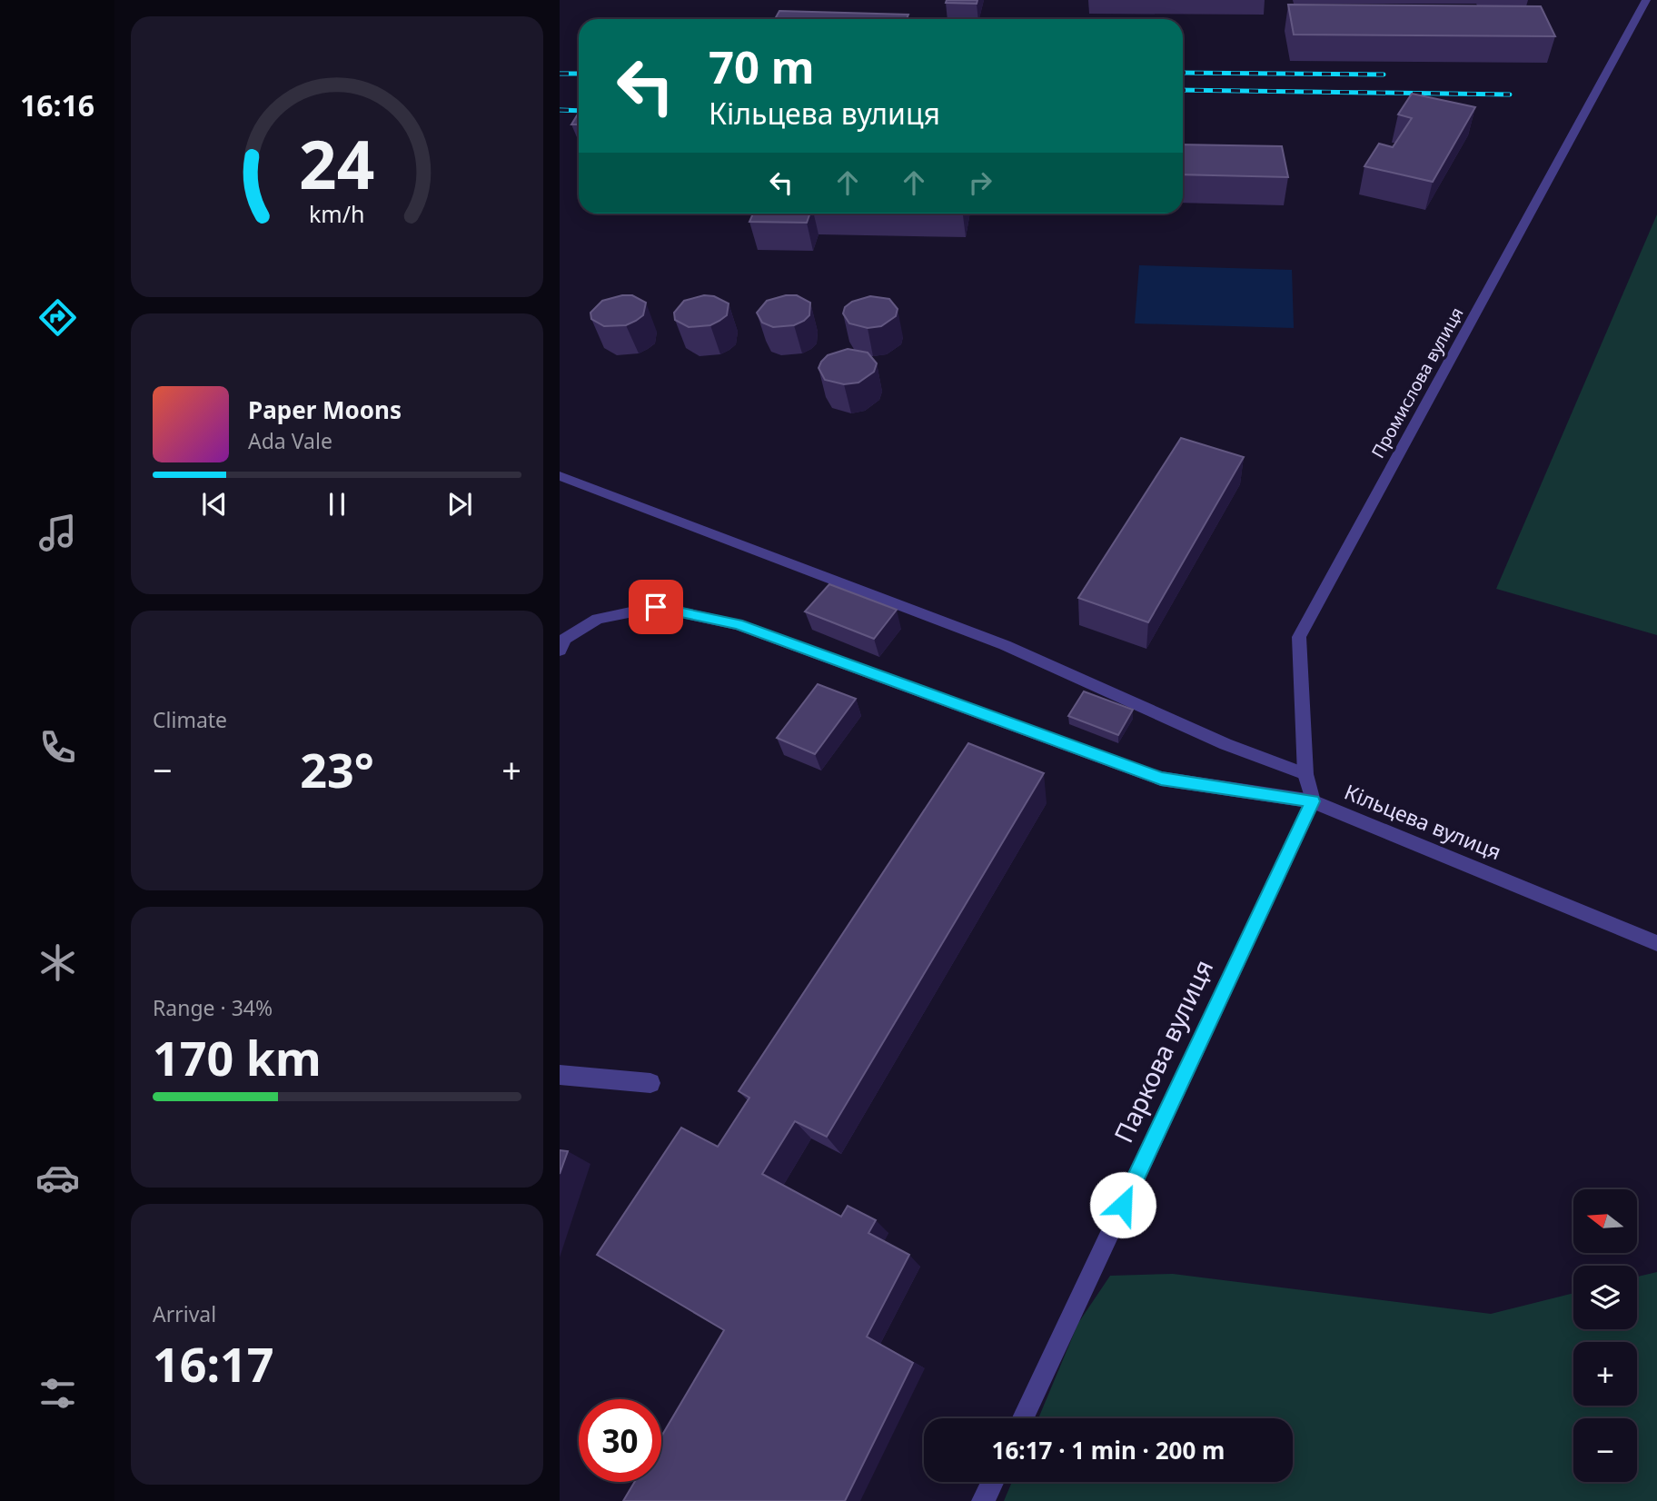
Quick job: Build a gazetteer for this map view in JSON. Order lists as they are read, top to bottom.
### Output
{
  "streets": {
    "street": ["Промислова вулиця", "Кільцева вулиця", "Паркова вулиця"]
  },
  "crossings": [
    ["Промислова вулиця", "Кільцева вулиця"],
    ["Промислова вулиця", "Паркова вулиця"],
    ["Кільцева вулиця", "Паркова вулиця"]
  ],
  "north": "left",
  "page": {
    "tabs": "16:16",
    "turn": ["70 m", "Кільцева вулиця"],
    "song": ["Paper Moons", "Ada Vale"],
    "tile": [
      "Climate",
      ["Range · 34%", "170 km"],
      ["Arrival", "16:17"]
    ],
    "heat": ["−", "23°", "+"],
    "map_buttons": ["+", "−"],
    "limit": "30",
    "trip": "16:17 · 1 min · 200 m",
    "gauge": ["24", "km/h"]
  }
}
